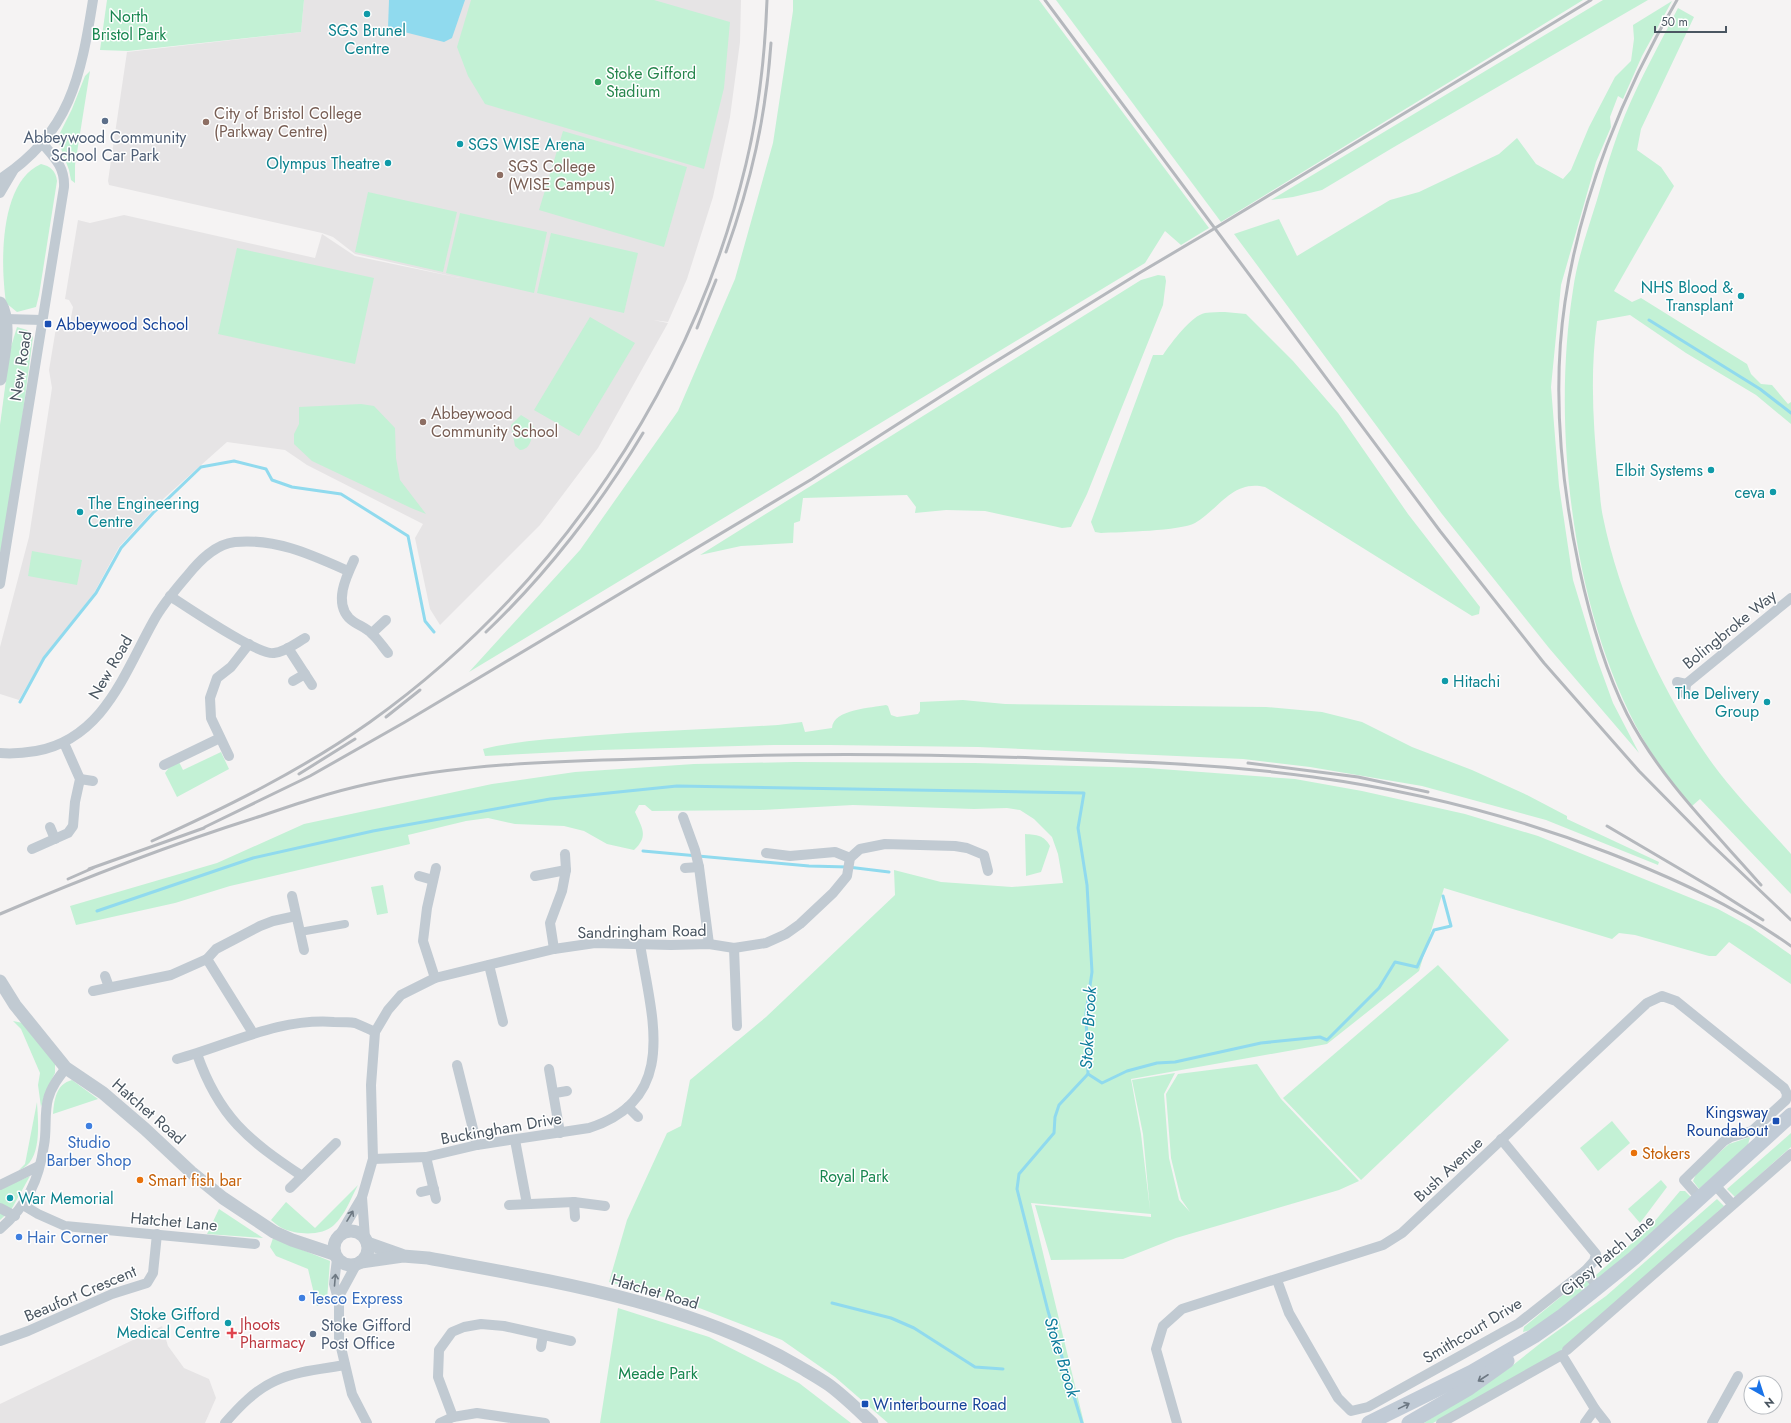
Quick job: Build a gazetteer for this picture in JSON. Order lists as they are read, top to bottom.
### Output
{
  "streets": {
    "main road": ["Gipsy Patch Lane"],
    "street": [
      "New Road",
      "Bolingbroke Way",
      "Sandringham Road",
      "Hatchet Road",
      "Buckingham Drive",
      "Bush Avenue",
      "Hatchet Lane",
      "Beaufort Crescent",
      "Smithcourt Drive"
    ]
  },
  "crossings": [
    ["Sandringham Road", "Hatchet Road"],
    ["Sandringham Road", "Buckingham Drive"],
    ["Bush Avenue", "Gipsy Patch Lane"],
    ["Bush Avenue", "Smithcourt Drive"],
    ["Hatchet Lane", "Beaufort Crescent"]
  ],
  "water": ["Stoke Brook"],
  "parks": ["North Bristol Park", "Royal Park", "Meade Park"],
  "places": {
    "other": [
      "SGS Brunel Centre",
      "Stoke Gifford Stadium",
      "Abbeywood Community School Car Park",
      "City of Bristol College (Parkway Centre)",
      "SGS WISE Arena",
      "Olympus Theatre",
      "SGS College (WISE Campus)",
      "NHS Blood & Transplant",
      "Abbeywood Community School",
      "Elbit Systems",
      "ceva",
      "The Engineering Centre",
      "Hitachi",
      "The Delivery Group",
      "Studio Barber Shop",
      "Stokers",
      "Smart fish bar",
      "War Memorial",
      "Hair Corner",
      "Tesco Express",
      "Stoke Gifford Medical Centre",
      "Stoke Gifford Post Office"
    ],
    "transit": ["Abbeywood School", "Kingsway Roundabout", "Winterbourne Road"],
    "health": ["Jhoots Pharmacy"]
  },
  "scale_bar": "50 m",
  "north": "bottom right"
}
